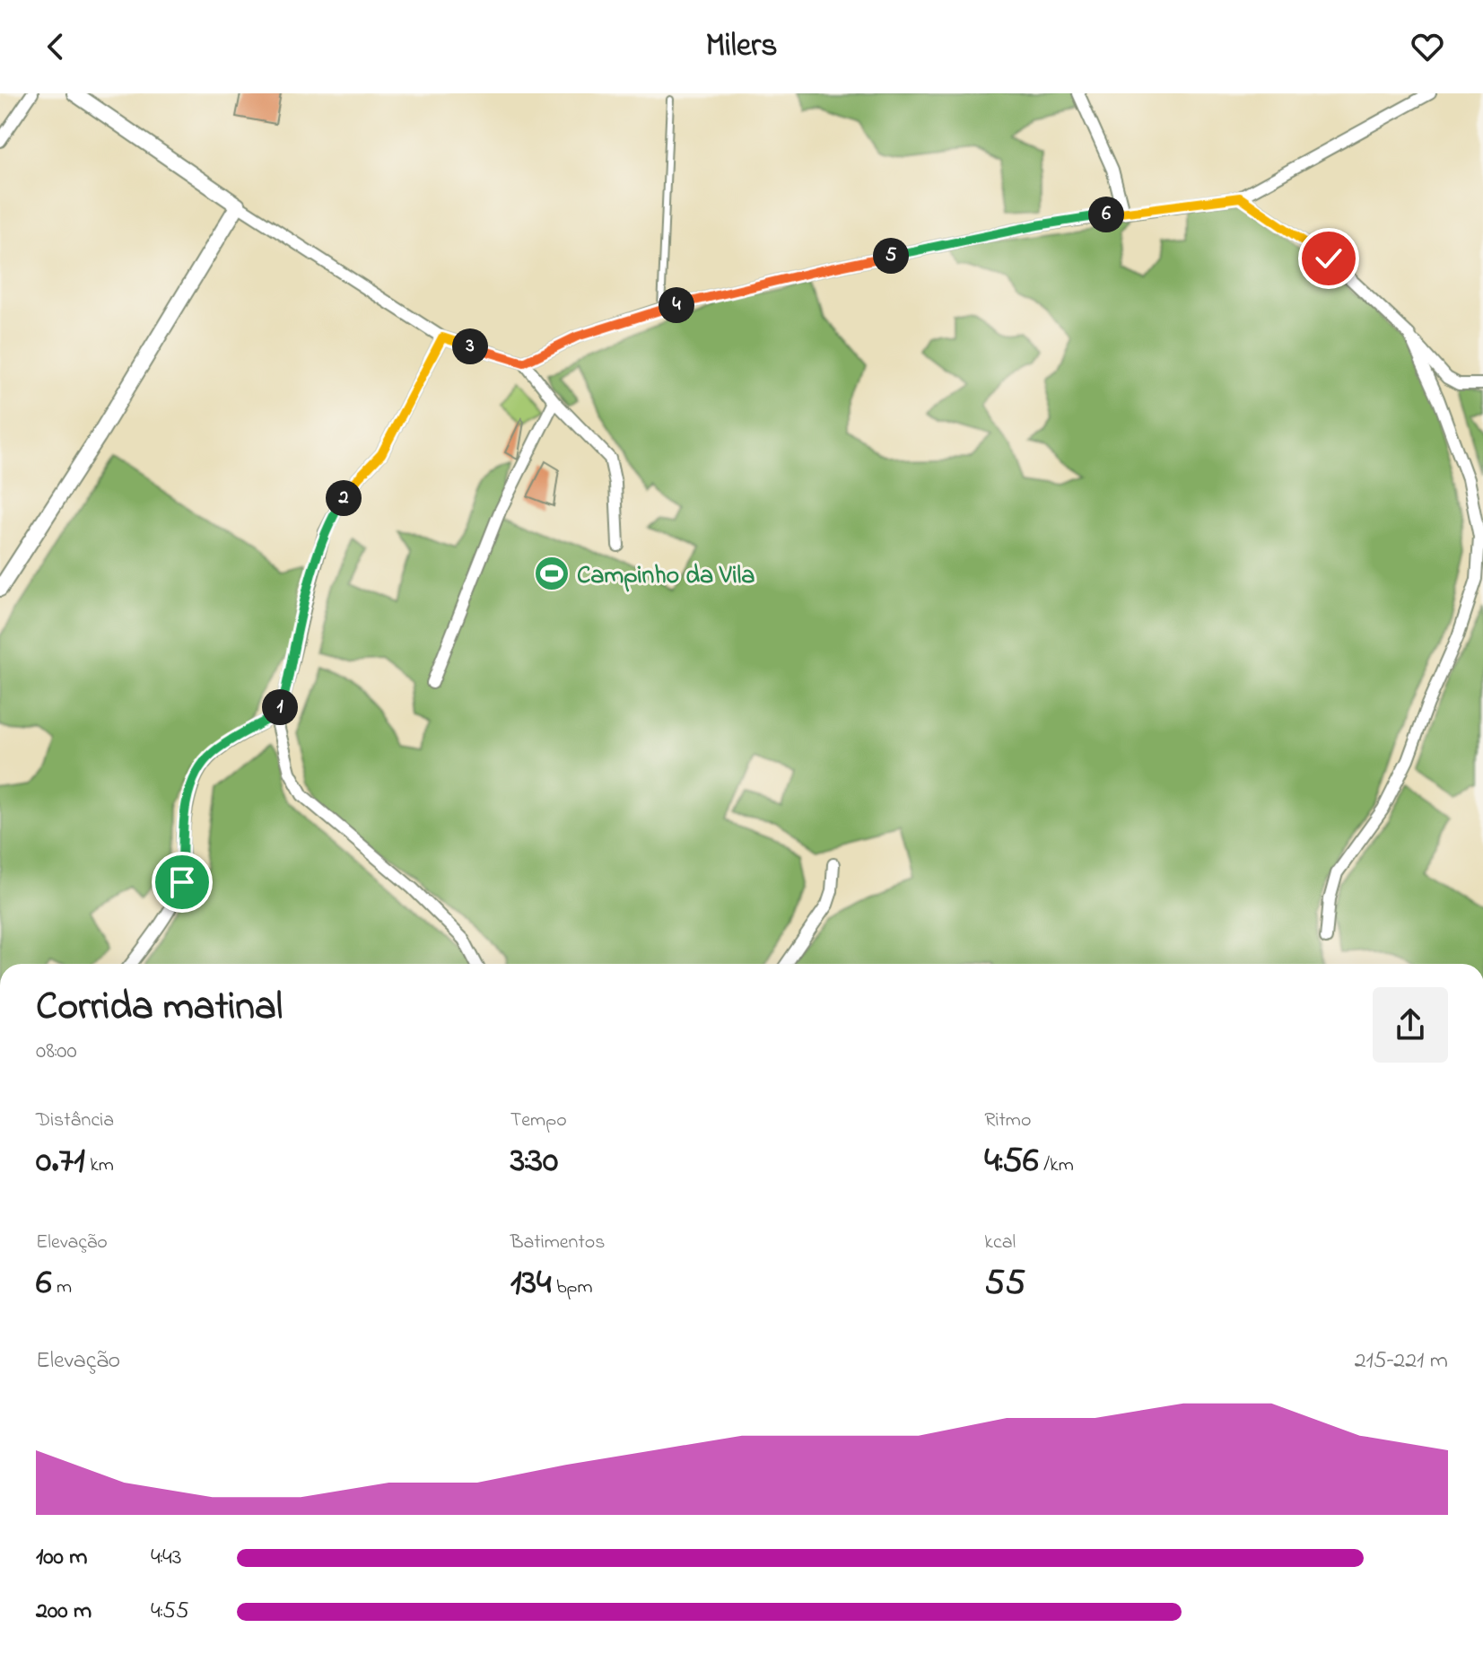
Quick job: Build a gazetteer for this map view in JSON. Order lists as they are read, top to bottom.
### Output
{
  "places": {
    "sports": ["Campinho da Vila"]
  },
  "page": {
    "header": "Milers",
    "pins": [
      "6",
      "5",
      "4",
      "3",
      "2",
      "1"
    ],
    "heading": ["Corrida matinal", "08:00"],
    "stats": [
      ["Distância", "0.71 km"],
      ["Tempo", "3:30"],
      ["Ritmo", "4:56 /km"],
      ["Elevação", "6 m"],
      ["Batimentos", "134 bpm"],
      ["kcal", "55"]
    ],
    "chart": ["Elevação", "215–221 m"],
    "list": [
      {
        "name": "100 m",
        "note": "4:43"
      },
      {
        "name": "200 m",
        "note": "4:55"
      }
    ]
  }
}
